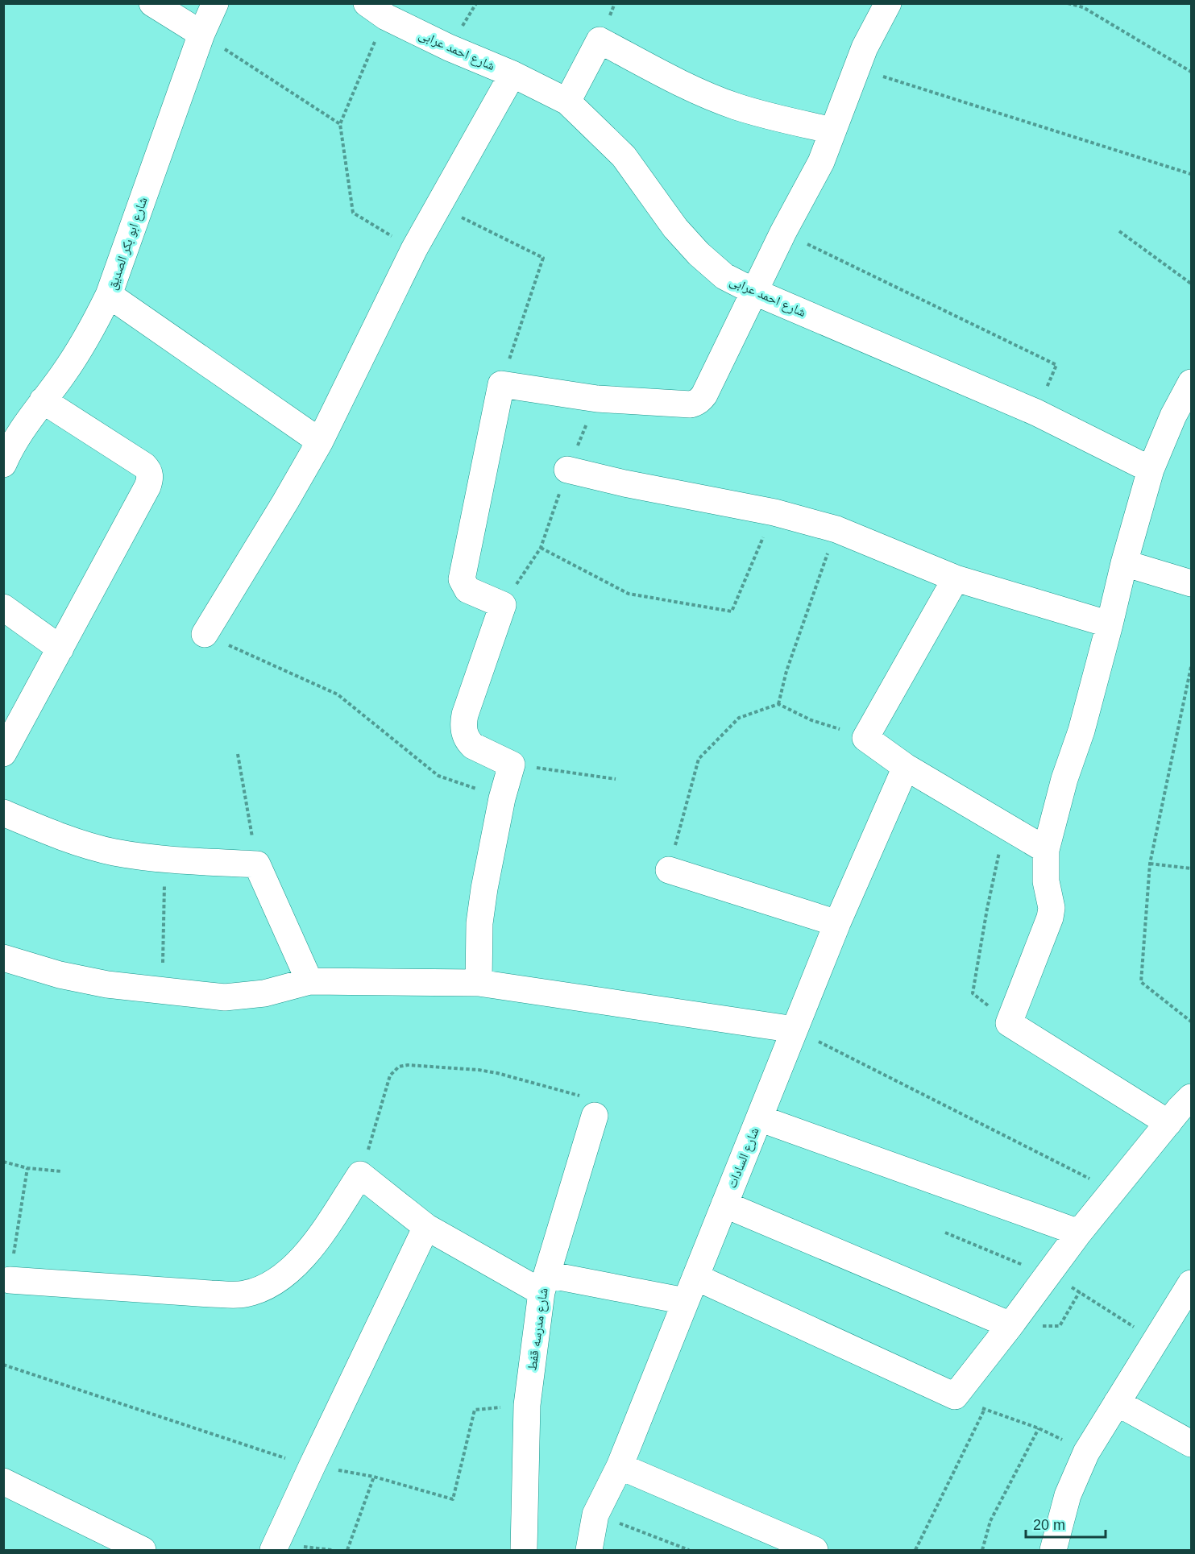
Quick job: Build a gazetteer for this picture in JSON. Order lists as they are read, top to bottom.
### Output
{
  "streets": {
    "street": [
      "شارع احمد عرابى",
      "شارع ابو بكر الصديق",
      "شارع السادات",
      "شارع مدرسه قفط"
    ]
  },
  "scale_bar": "20 m"
}
